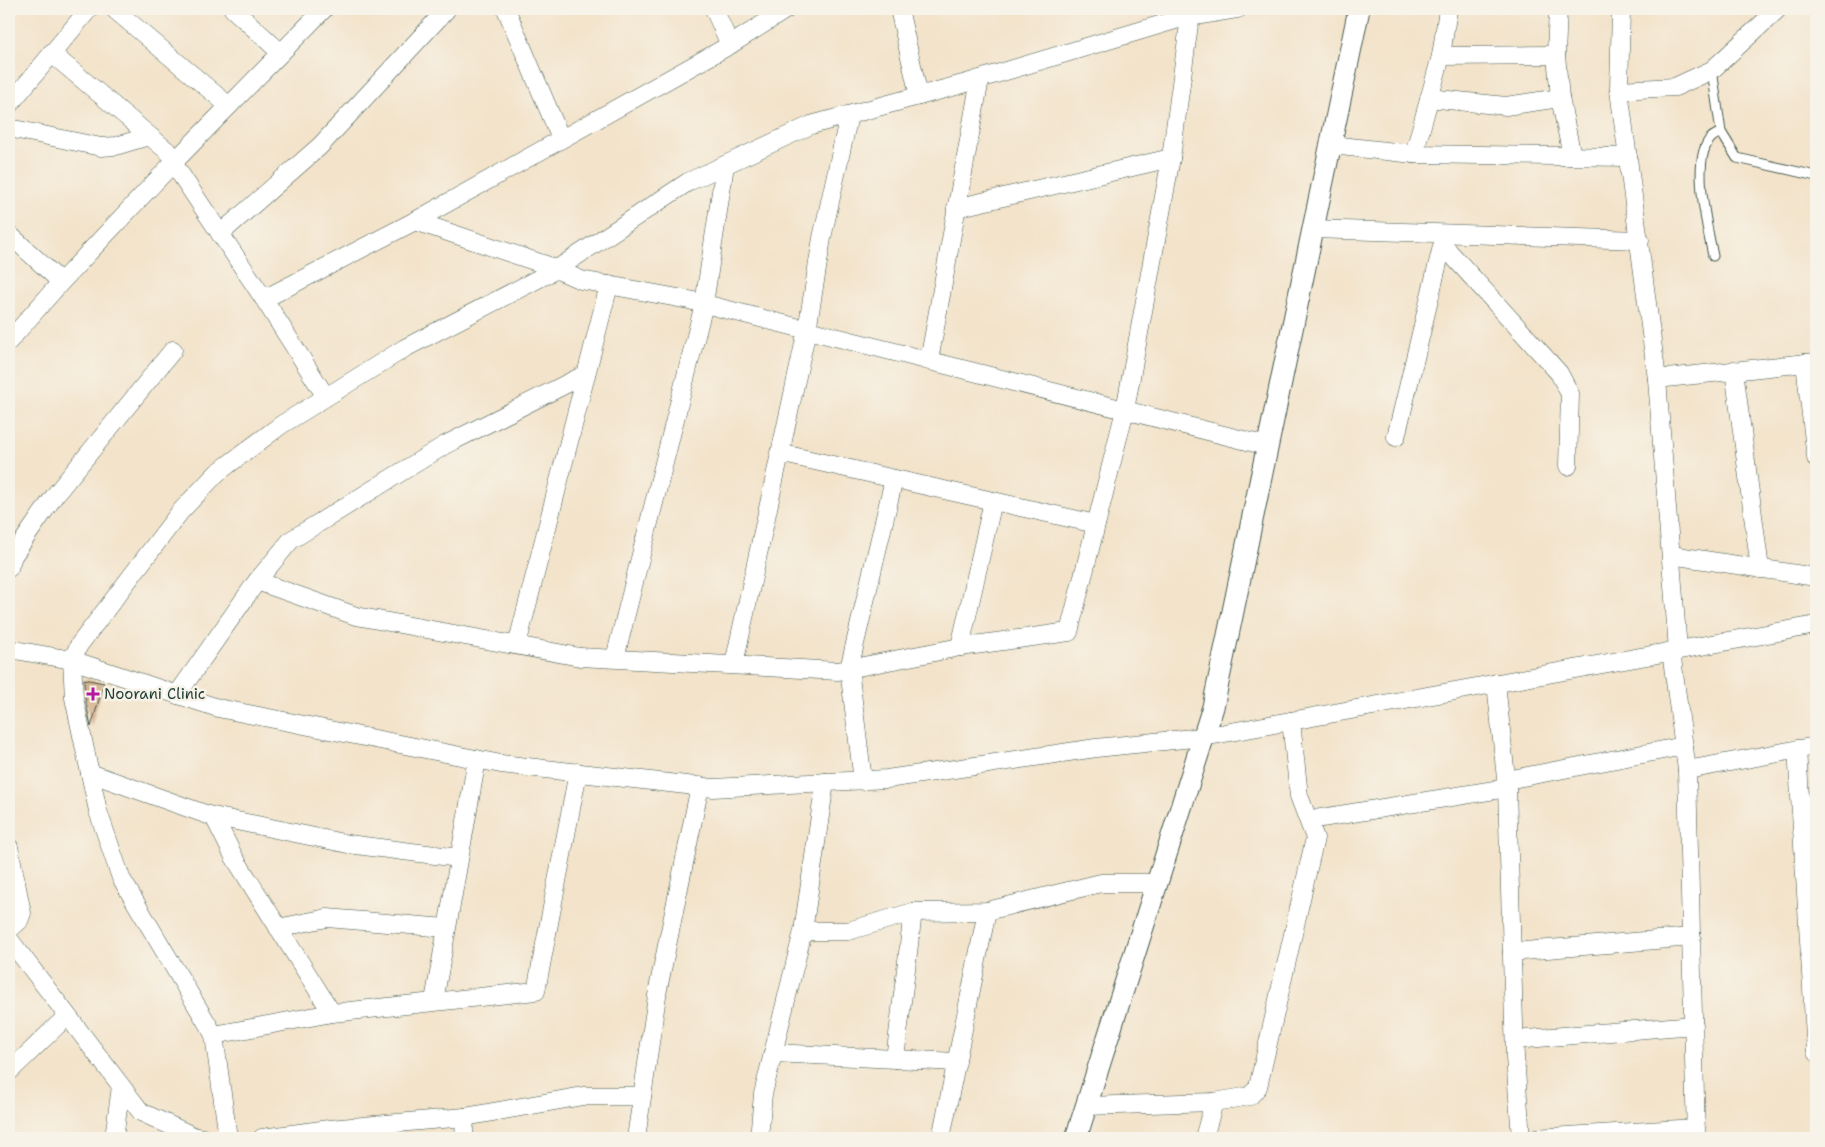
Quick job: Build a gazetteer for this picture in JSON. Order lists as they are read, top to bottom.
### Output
{
  "places": {
    "health": ["Noorani Clinic"]
  }
}
